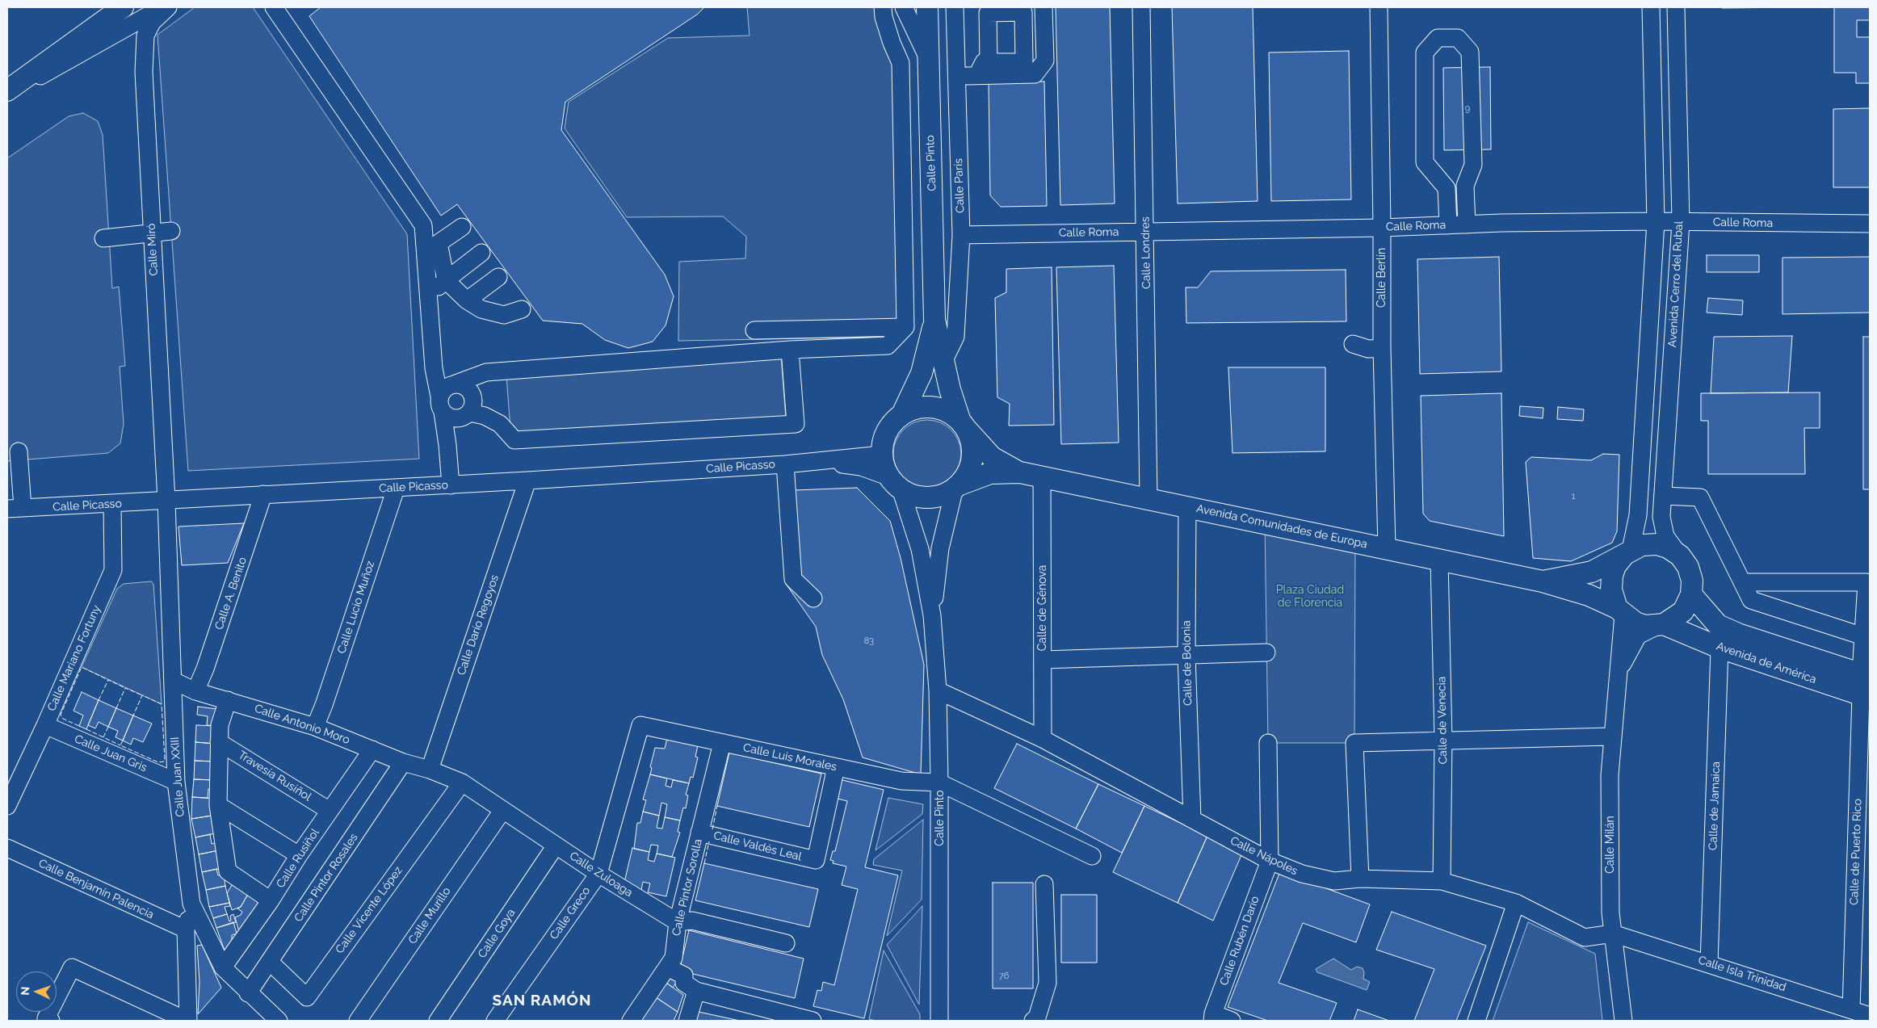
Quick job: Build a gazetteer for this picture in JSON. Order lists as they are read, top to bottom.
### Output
{
  "streets": {
    "main road": ["Calle Pinto", "Avenida Comunidades de Europa", "Avenida de América"],
    "street": [
      "Calle París",
      "Calle Roma",
      "Calle Miró",
      "Calle Londres",
      "Calle Berlín",
      "Avenida Cerro del Rubal",
      "Calle Picasso",
      "Calle A. Benito",
      "Calle Lucio Muñoz",
      "Calle de Génova",
      "Calle Darío Regoyos",
      "Calle Mariano Fortuny",
      "Calle de Bolonia",
      "Calle de Venecia",
      "Calle Antonio Moro",
      "Calle Juan Gris",
      "Calle Luis Morales",
      "Travesía Rusiñol",
      "Calle Juan XXIII",
      "Calle de Jamaica",
      "Calle Milán",
      "Calle Valdés Leal",
      "Calle de Puerto Rico",
      "Calle Nápoles",
      "Calle Rusiñol",
      "Calle Zuloaga",
      "Calle Pintor Rosales",
      "Calle Pintor Sorolla",
      "Calle Benjamín Palencia",
      "Calle Vicente López",
      "Calle Greco",
      "Calle Murillo",
      "Calle Goya",
      "Calle Rubén Darío",
      "Calle Isla Trinidad"
    ]
  },
  "crossings": [
    ["Calle Pinto", "Calle París"],
    ["Calle Pinto", "Calle Picasso"],
    ["Calle Pinto", "Avenida Comunidades de Europa"],
    ["Calle Pinto", "Calle Luis Morales"],
    ["Calle Pinto", "Calle Nápoles"],
    ["Calle París", "Calle Roma"],
    ["Calle Roma", "Calle Londres"],
    ["Calle Roma", "Calle Berlín"],
    ["Calle Roma", "Avenida Cerro del Rubal"],
    ["Calle Miró", "Calle Picasso"],
    ["Calle Miró", "Calle Juan XXIII"],
    ["Calle Londres", "Avenida Comunidades de Europa"],
    ["Calle Berlín", "Avenida Comunidades de Europa"],
    ["Avenida Cerro del Rubal", "Avenida Comunidades de Europa"],
    ["Avenida Cerro del Rubal", "Avenida de América"],
    ["Avenida Cerro del Rubal", "Calle Milán"],
    ["Calle Picasso", "Avenida Comunidades de Europa"],
    ["Calle Picasso", "Calle A. Benito"],
    ["Calle Picasso", "Calle Lucio Muñoz"],
    ["Calle Picasso", "Calle Darío Regoyos"],
    ["Calle Picasso", "Calle Mariano Fortuny"],
    ["Calle Picasso", "Calle Juan XXIII"],
    ["Avenida Comunidades de Europa", "Calle de Génova"],
    ["Avenida Comunidades de Europa", "Calle de Bolonia"],
    ["Avenida Comunidades de Europa", "Avenida de América"],
    ["Avenida Comunidades de Europa", "Calle de Venecia"],
    ["Avenida Comunidades de Europa", "Calle Milán"],
    ["Calle A. Benito", "Calle Antonio Moro"],
    ["Calle Lucio Muñoz", "Calle Antonio Moro"],
    ["Calle de Génova", "Calle Nápoles"],
    ["Calle Darío Regoyos", "Calle Antonio Moro"],
    ["Calle Darío Regoyos", "Calle Zuloaga"],
    ["Calle Mariano Fortuny", "Calle Juan Gris"],
    ["Calle de Bolonia", "Calle Nápoles"],
    ["Avenida de América", "Calle de Jamaica"],
    ["Avenida de América", "Calle Milán"],
    ["Avenida de América", "Calle de Puerto Rico"],
    ["Calle de Venecia", "Calle Nápoles"],
    ["Calle Antonio Moro", "Calle Juan XXIII"],
    ["Calle Antonio Moro", "Calle Rusiñol"],
    ["Calle Antonio Moro", "Calle Zuloaga"],
    ["Calle Antonio Moro", "Calle Pintor Rosales"],
    ["Calle Juan Gris", "Calle Juan XXIII"],
    ["Calle Luis Morales", "Calle Valdés Leal"],
    ["Calle Luis Morales", "Calle Pintor Sorolla"],
    ["Calle Luis Morales", "Calle Greco"],
    ["Travesía Rusiñol", "Calle Rusiñol"],
    ["Calle Juan XXIII", "Calle Rusiñol"],
    ["Calle Juan XXIII", "Calle Pintor Rosales"],
    ["Calle de Jamaica", "Calle Isla Trinidad"],
    ["Calle Milán", "Calle Nápoles"],
    ["Calle Milán", "Calle Isla Trinidad"],
    ["Calle Valdés Leal", "Calle Pintor Sorolla"],
    ["Calle de Puerto Rico", "Calle Isla Trinidad"],
    ["Calle Nápoles", "Calle Rubén Darío"],
    ["Calle Nápoles", "Calle Isla Trinidad"],
    ["Calle Zuloaga", "Calle Pintor Sorolla"],
    ["Calle Zuloaga", "Calle Vicente López"],
    ["Calle Zuloaga", "Calle Greco"],
    ["Calle Zuloaga", "Calle Murillo"],
    ["Calle Zuloaga", "Calle Goya"],
    ["Calle Pintor Rosales", "Calle Vicente López"]
  ],
  "districts": ["SAN RAMÓN"],
  "parks": ["Plaza Ciudad de Florencia"],
  "house_numbers": [
    "9",
    "1",
    "83",
    "76"
  ],
  "north": "left"
}
